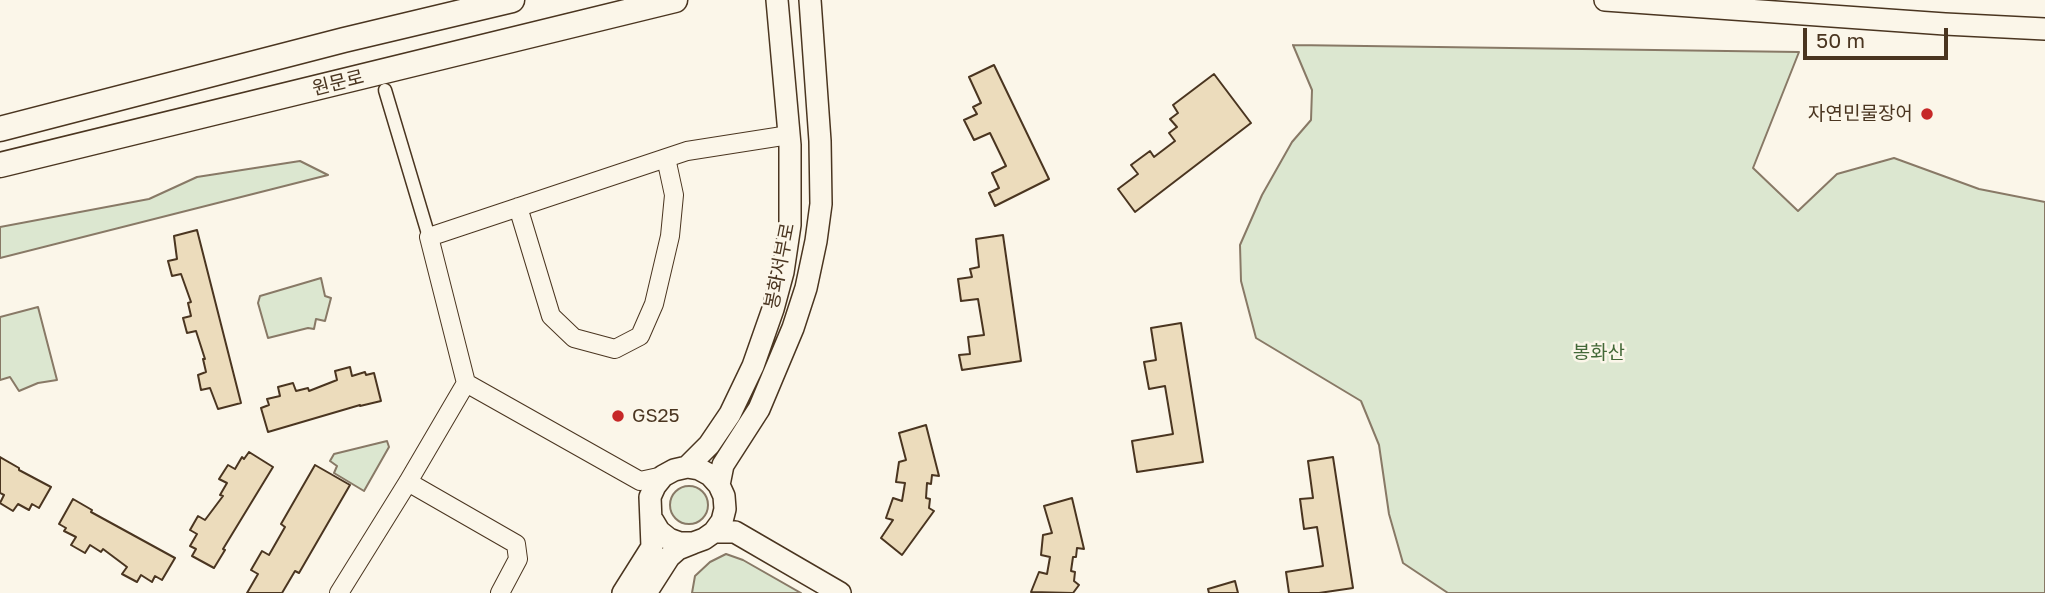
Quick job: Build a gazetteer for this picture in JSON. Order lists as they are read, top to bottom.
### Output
{
  "streets": {
    "main road": ["원문로"],
    "street": ["봉화서부로"]
  },
  "parks": ["봉화산"],
  "places": ["자연민물장어", "GS25"],
  "scale_bar": "50 m"
}
